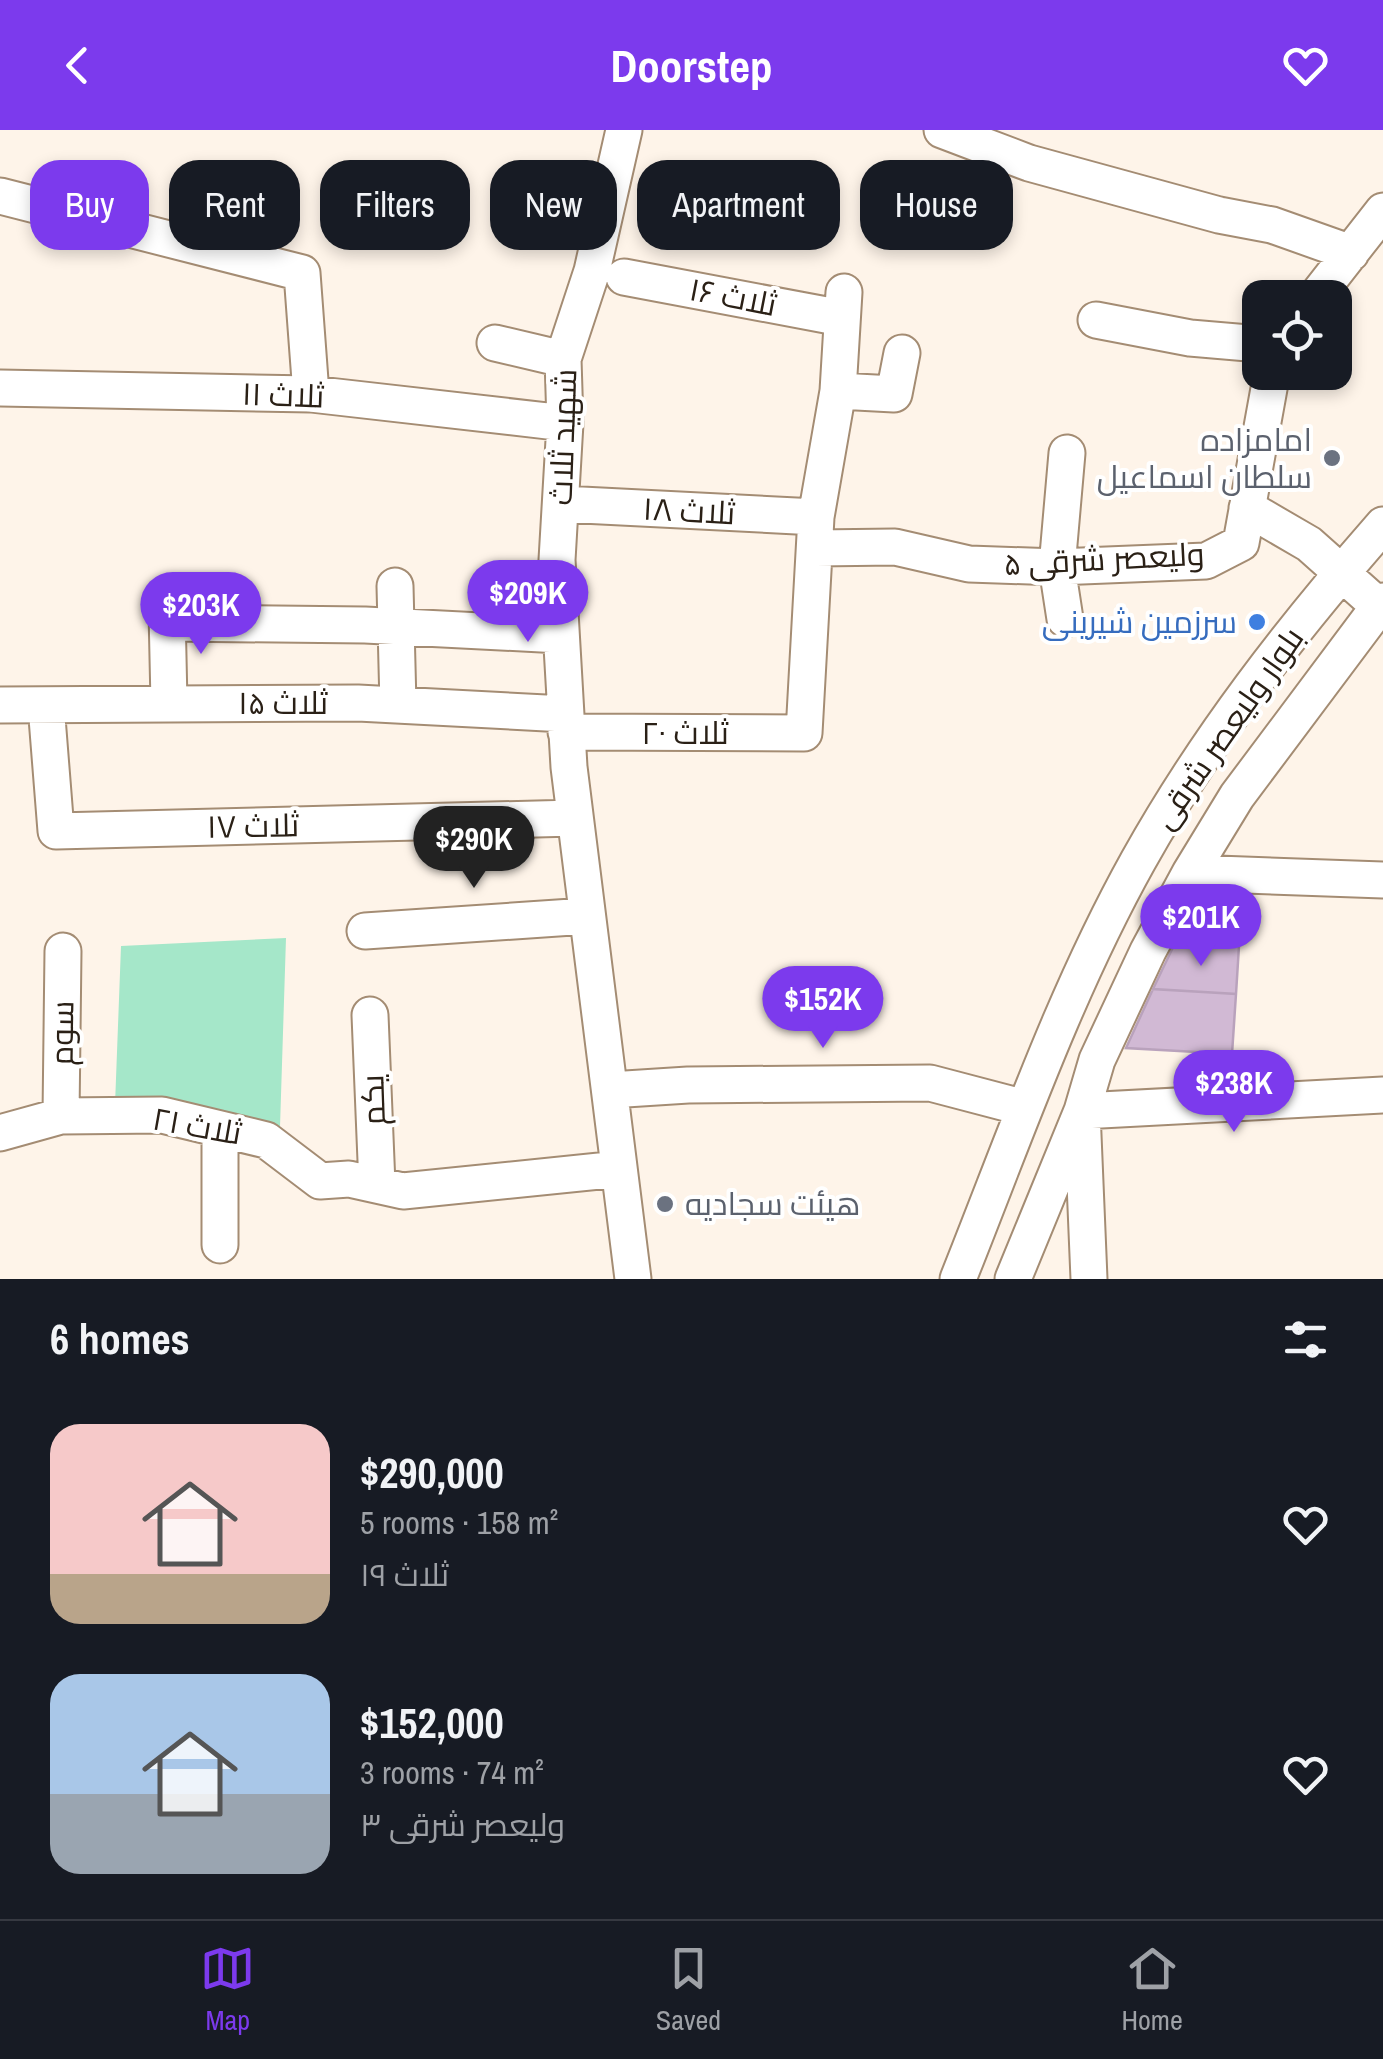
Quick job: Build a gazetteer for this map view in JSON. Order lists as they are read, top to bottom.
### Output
{
  "streets": {
    "street": [
      "ثلاث ۱۶",
      "ثلاث ۱۱",
      "شهید ثلاث",
      "ثلاث ۱۸",
      "ولیعصر شرقی ۵",
      "ثلاث ۱۵",
      "بلوار ولیعصر شرقی",
      "ثلاث ۲۰",
      "ثلاث ۱۷",
      "سوم",
      "یکم",
      "ثلاث ۲۱"
    ]
  },
  "crossings": [
    ["ثلاث ۱۱", "شهید ثلاث"],
    ["شهید ثلاث", "ثلاث ۱۸"],
    ["شهید ثلاث", "ثلاث ۱۵"],
    ["شهید ثلاث", "ثلاث ۲۰"],
    ["شهید ثلاث", "ثلاث ۱۷"],
    ["شهید ثلاث", "ثلاث ۲۱"],
    ["ثلاث ۱۸", "ولیعصر شرقی ۵"],
    ["ثلاث ۱۸", "ثلاث ۲۰"],
    ["ولیعصر شرقی ۵", "ثلاث ۲۰"],
    ["ثلاث ۱۵", "ثلاث ۲۰"],
    ["ثلاث ۱۵", "ثلاث ۱۷"],
    ["سوم", "ثلاث ۲۱"],
    ["یکم", "ثلاث ۲۱"]
  ],
  "places": ["امامزاده سلطان اسماعیل", "سرزمین شیرینی", "هیئت سجادیه"],
  "page": {
    "header": "Doorstep",
    "chip": [
      "Buy",
      "Rent",
      "Filters",
      "New",
      "Apartment",
      "House"
    ],
    "price": [
      "$209K",
      "$203K",
      "$290K",
      "$201K",
      "$152K",
      "$238K"
    ],
    "heading": "6 homes",
    "list": [
      {
        "name": "$290,000",
        "note": "5 rooms · 158 m² · ثلاث ۱۹"
      },
      {
        "name": "$152,000",
        "note": "3 rooms · 74 m² · ولیعصر شرقی ۳"
      }
    ],
    "tabs": ["Map", "Saved", "Home"]
  }
}
